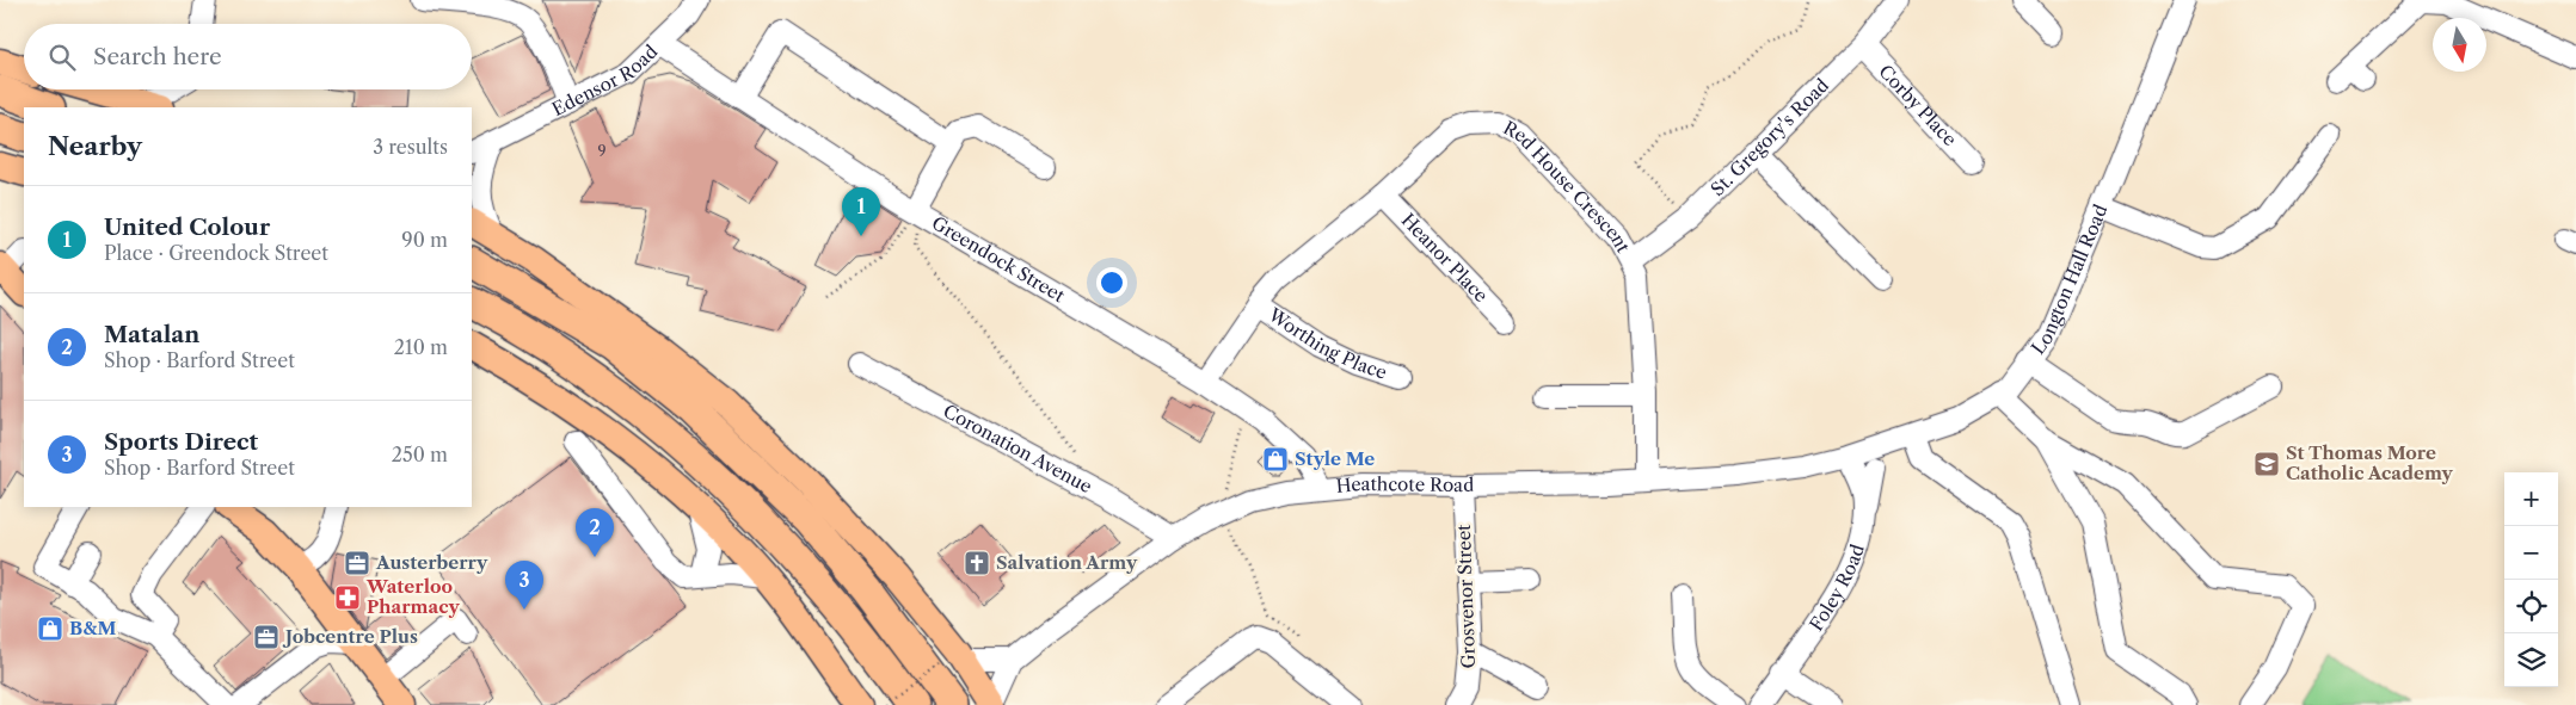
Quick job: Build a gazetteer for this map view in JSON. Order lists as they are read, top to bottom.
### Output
{
  "streets": {
    "street": [
      "Edensor Road",
      "Corby Place",
      "St. Gregory's Road",
      "Red House Crescent",
      "Heanor Place",
      "Greendock Street",
      "Longton Hall Road",
      "Worthing Place",
      "Coronation Avenue",
      "Heathcote Road",
      "Foley Road",
      "Grosvenor Street"
    ]
  },
  "crossings": [
    ["Edensor Road", "Greendock Street"],
    ["Corby Place", "St. Gregory's Road"],
    ["St. Gregory's Road", "Red House Crescent"],
    ["Red House Crescent", "Heanor Place"],
    ["Red House Crescent", "Greendock Street"],
    ["Red House Crescent", "Worthing Place"],
    ["Red House Crescent", "Heathcote Road"],
    ["Greendock Street", "Heathcote Road"],
    ["Longton Hall Road", "Heathcote Road"],
    ["Longton Hall Road", "Foley Road"],
    ["Coronation Avenue", "Heathcote Road"],
    ["Heathcote Road", "Foley Road"],
    ["Heathcote Road", "Grosvenor Street"]
  ],
  "places": {
    "shop": ["Style Me", "B&M"],
    "school or university": ["St Thomas More Catholic Academy"],
    "office": ["Austerberry", "Jobcentre Plus"],
    "church": ["Salvation Army"],
    "pharmacy": ["Waterloo Pharmacy"]
  },
  "house_numbers": ["9"],
  "north": "bottom",
  "page": {
    "search": "Search here",
    "heading": ["Nearby", "3 results"],
    "list": [
      {
        "mark": "1",
        "name": "United Colour",
        "note": "Place · Greendock Street",
        "value": "90 m"
      },
      {
        "mark": "2",
        "name": "Matalan",
        "note": "Shop · Barford Street",
        "value": "210 m"
      },
      {
        "mark": "3",
        "name": "Sports Direct",
        "note": "Shop · Barford Street",
        "value": "250 m"
      }
    ],
    "pins": ["1", "2", "3"],
    "map_buttons": ["+", "−"]
  }
}
